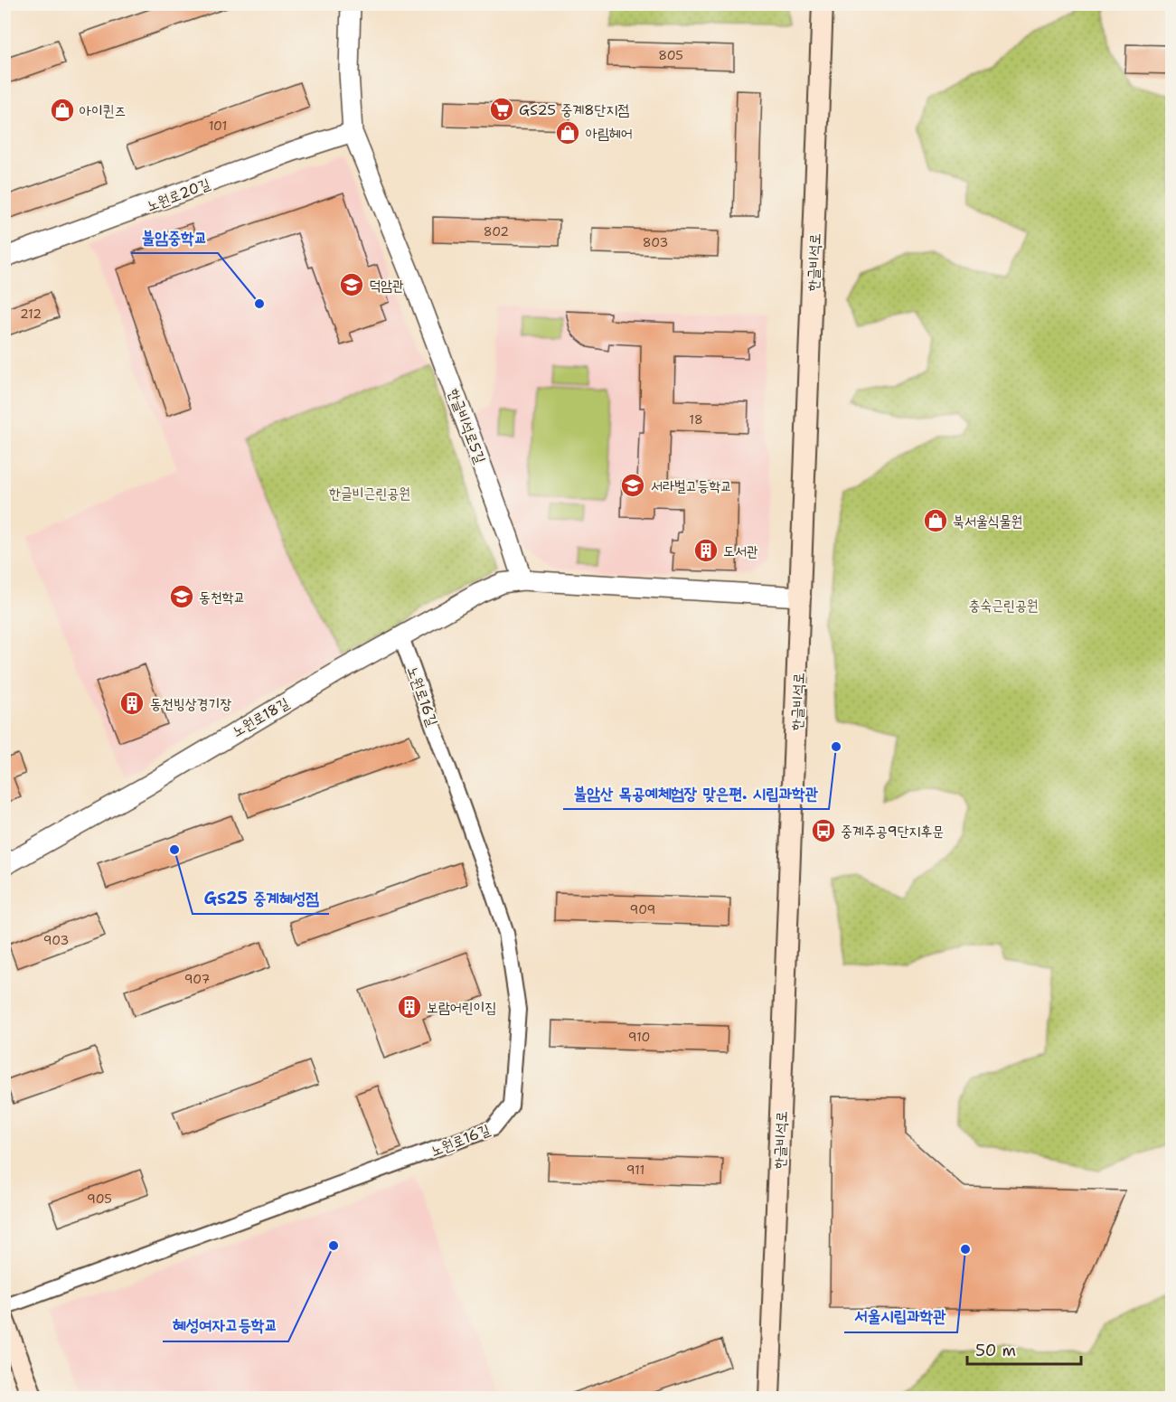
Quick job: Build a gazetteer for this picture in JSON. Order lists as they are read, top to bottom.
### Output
{
  "streets": {
    "main road": ["한글비석로"],
    "street": [
      "노원로20길",
      "한글비석로5길",
      "노원로16길",
      "노원로18길"
    ]
  },
  "crossings": [
    ["노원로20길", "한글비석로5길"],
    ["한글비석로5길", "노원로18길"],
    ["노원로16길", "노원로18길"]
  ],
  "parks": ["한글비근린공원", "충숙근린공원"],
  "places": {
    "supermarket": ["GS25 중계8단지점"],
    "shop": ["아이퀸즈", "아림헤어", "북서울식물원"],
    "school or university": ["덕암관", "서라벌고등학교", "동천학교"],
    "other": [
      "불암중학교",
      "불암산 목공예체험장 맞은편. 시립과학관",
      "GS25 중계혜성점",
      "혜성여자고등학교",
      "서울시립과학관"
    ],
    "building": ["도서관", "동천빙상경기장", "보람어린이집"],
    "bus stop": ["중계주공9단지후문"]
  },
  "house_numbers": [
    "805",
    "101",
    "802",
    "803",
    "212",
    "18",
    "909",
    "903",
    "907",
    "910",
    "911",
    "905"
  ],
  "scale_bar": "50 m"
}
